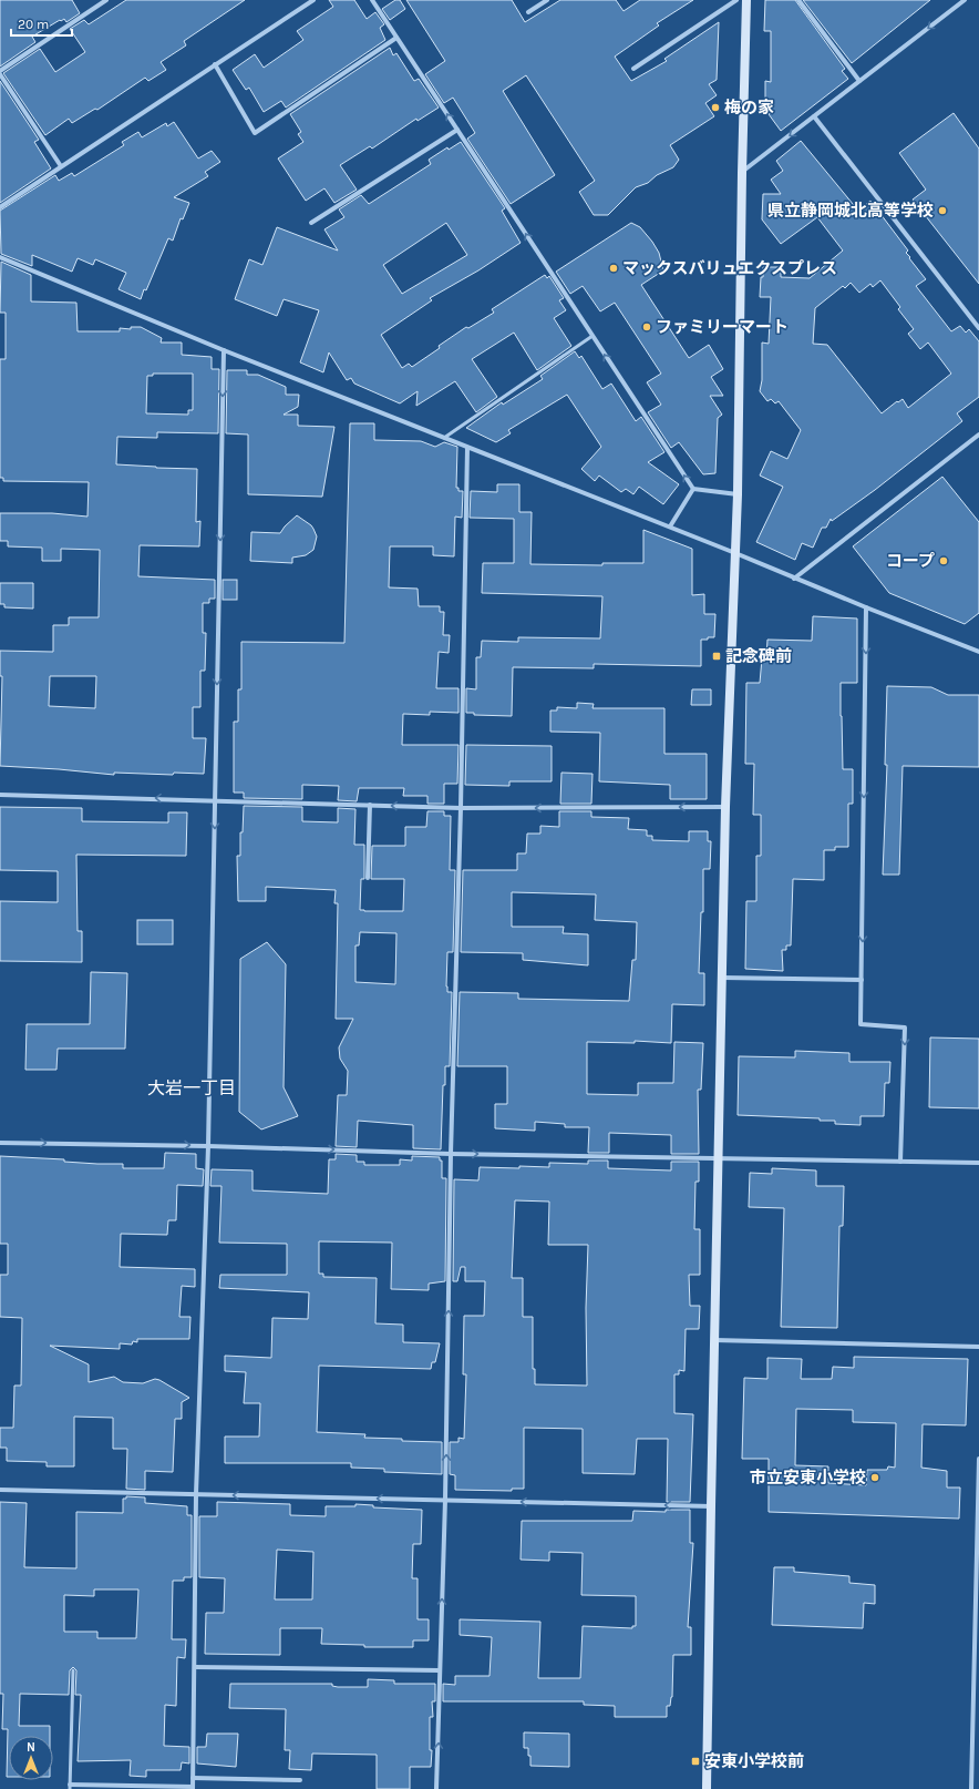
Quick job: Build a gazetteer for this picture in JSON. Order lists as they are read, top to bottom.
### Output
{
  "districts": ["大岩一丁目"],
  "places": {
    "other": [
      "梅の家",
      "県立静岡城北高等学校",
      "マックスバリュエクスプレス",
      "ファミリーマート",
      "コープ",
      "市立安東小学校"
    ],
    "transit": ["記念碑前", "安東小学校前"]
  },
  "scale_bar": "20 m",
  "north": "top"
}
